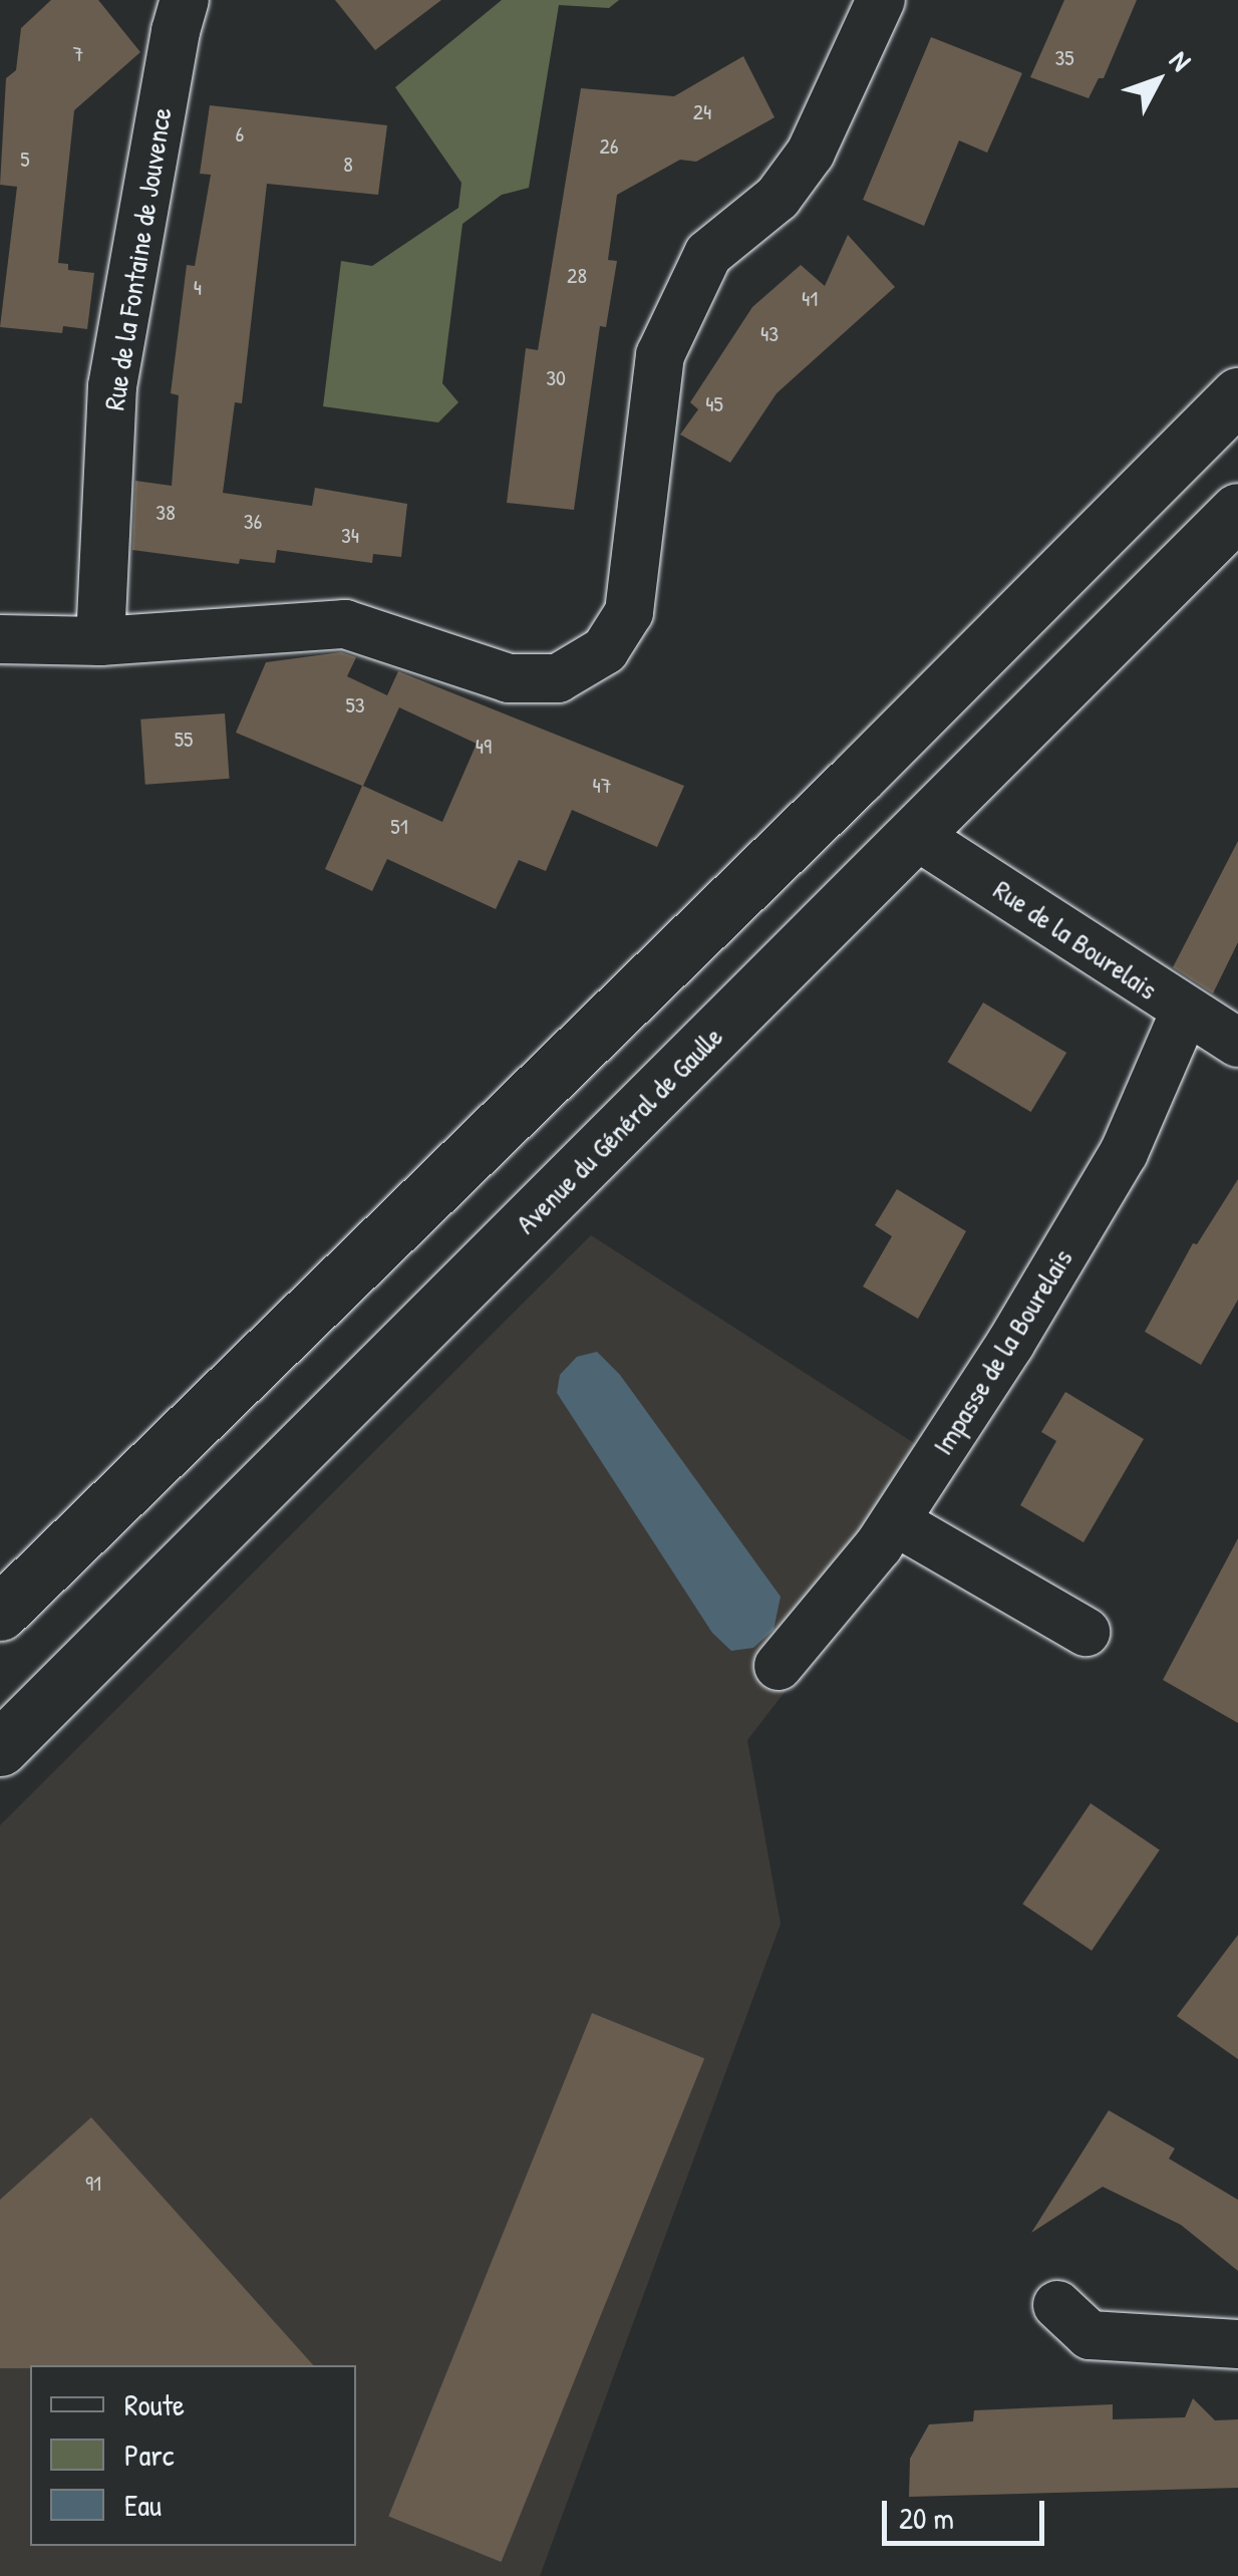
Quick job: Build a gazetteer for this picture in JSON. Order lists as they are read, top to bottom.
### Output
{
  "streets": {
    "main road": ["Avenue du Général de Gaulle"],
    "street": ["Rue de la Fontaine de Jouvence", "Rue de la Bourelais", "Impasse de la Bourelais"]
  },
  "crossings": [
    ["Rue de la Bourelais", "Avenue du Général de Gaulle"],
    ["Rue de la Bourelais", "Impasse de la Bourelais"]
  ],
  "house_numbers": [
    "7",
    "35",
    "24",
    "6",
    "26",
    "5",
    "8",
    "28",
    "4",
    "41",
    "43",
    "30",
    "45",
    "38",
    "36",
    "34",
    "53",
    "55",
    "49",
    "47",
    "51",
    "91"
  ],
  "legend": ["Route", "Parc", "Eau"],
  "scale_bar": "20 m",
  "north": "top right"
}
